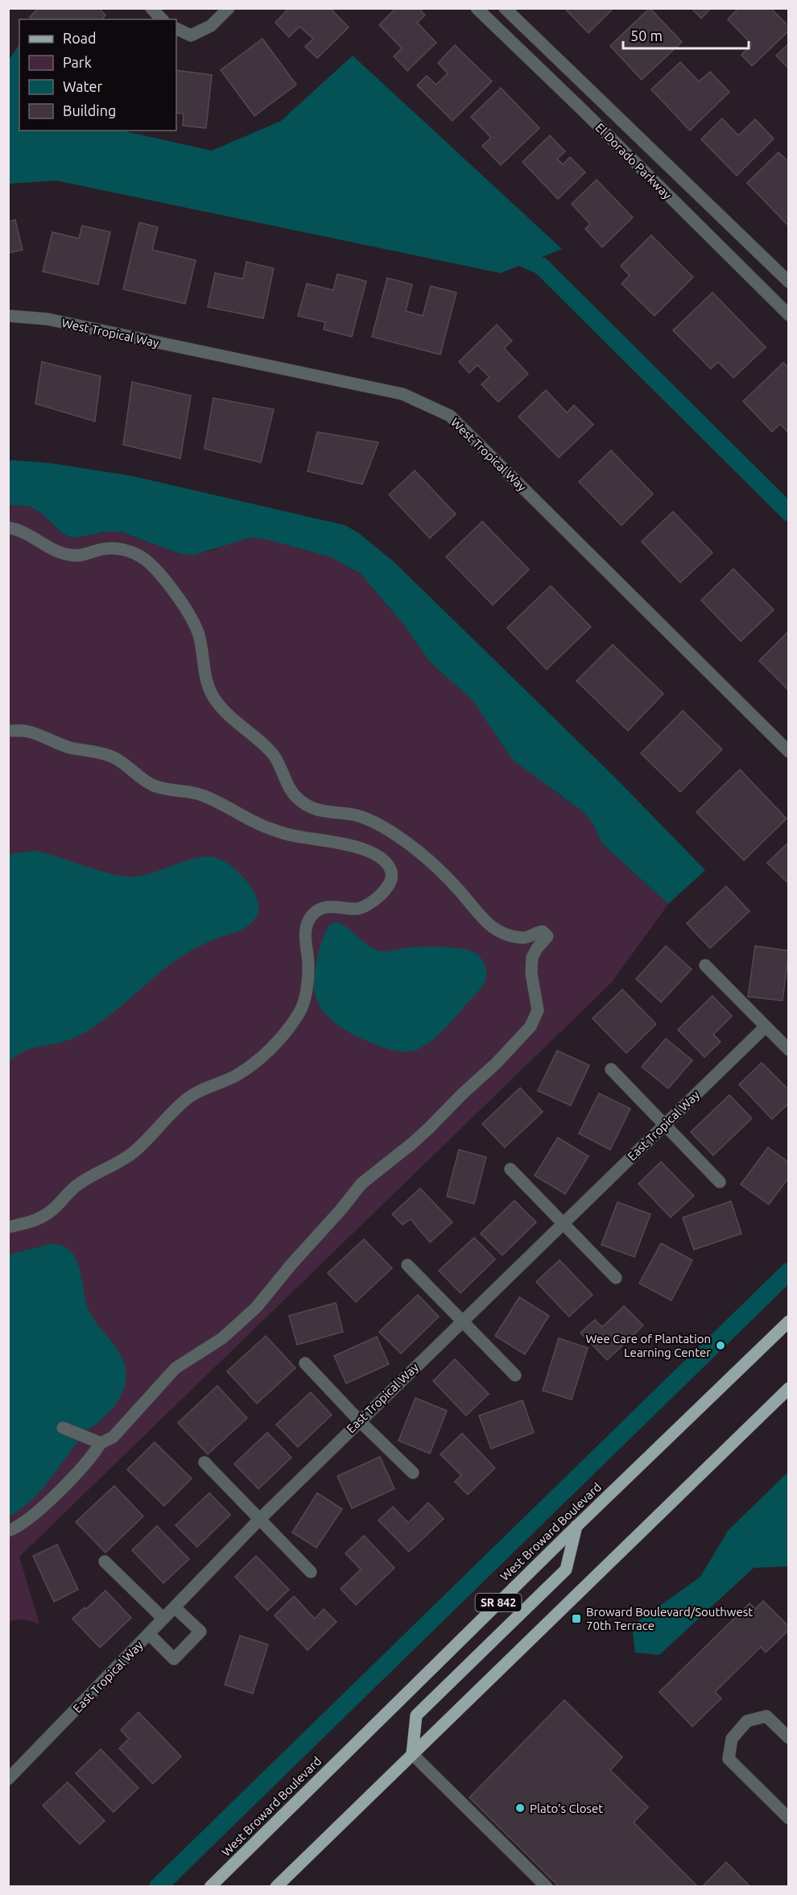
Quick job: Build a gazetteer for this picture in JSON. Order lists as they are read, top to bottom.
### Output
{
  "streets": {
    "main road": ["West Broward Boulevard", "SR 842"],
    "street": ["El Dorado Parkway", "West Tropical Way", "East Tropical Way"]
  },
  "places": {
    "other": ["Wee Care of Plantation Learning Center", "Plato's Closet"],
    "transit": ["Broward Boulevard/Southwest 70th Terrace"]
  },
  "legend": [
    "Road",
    "Park",
    "Water",
    "Building"
  ],
  "scale_bar": "50 m"
}
